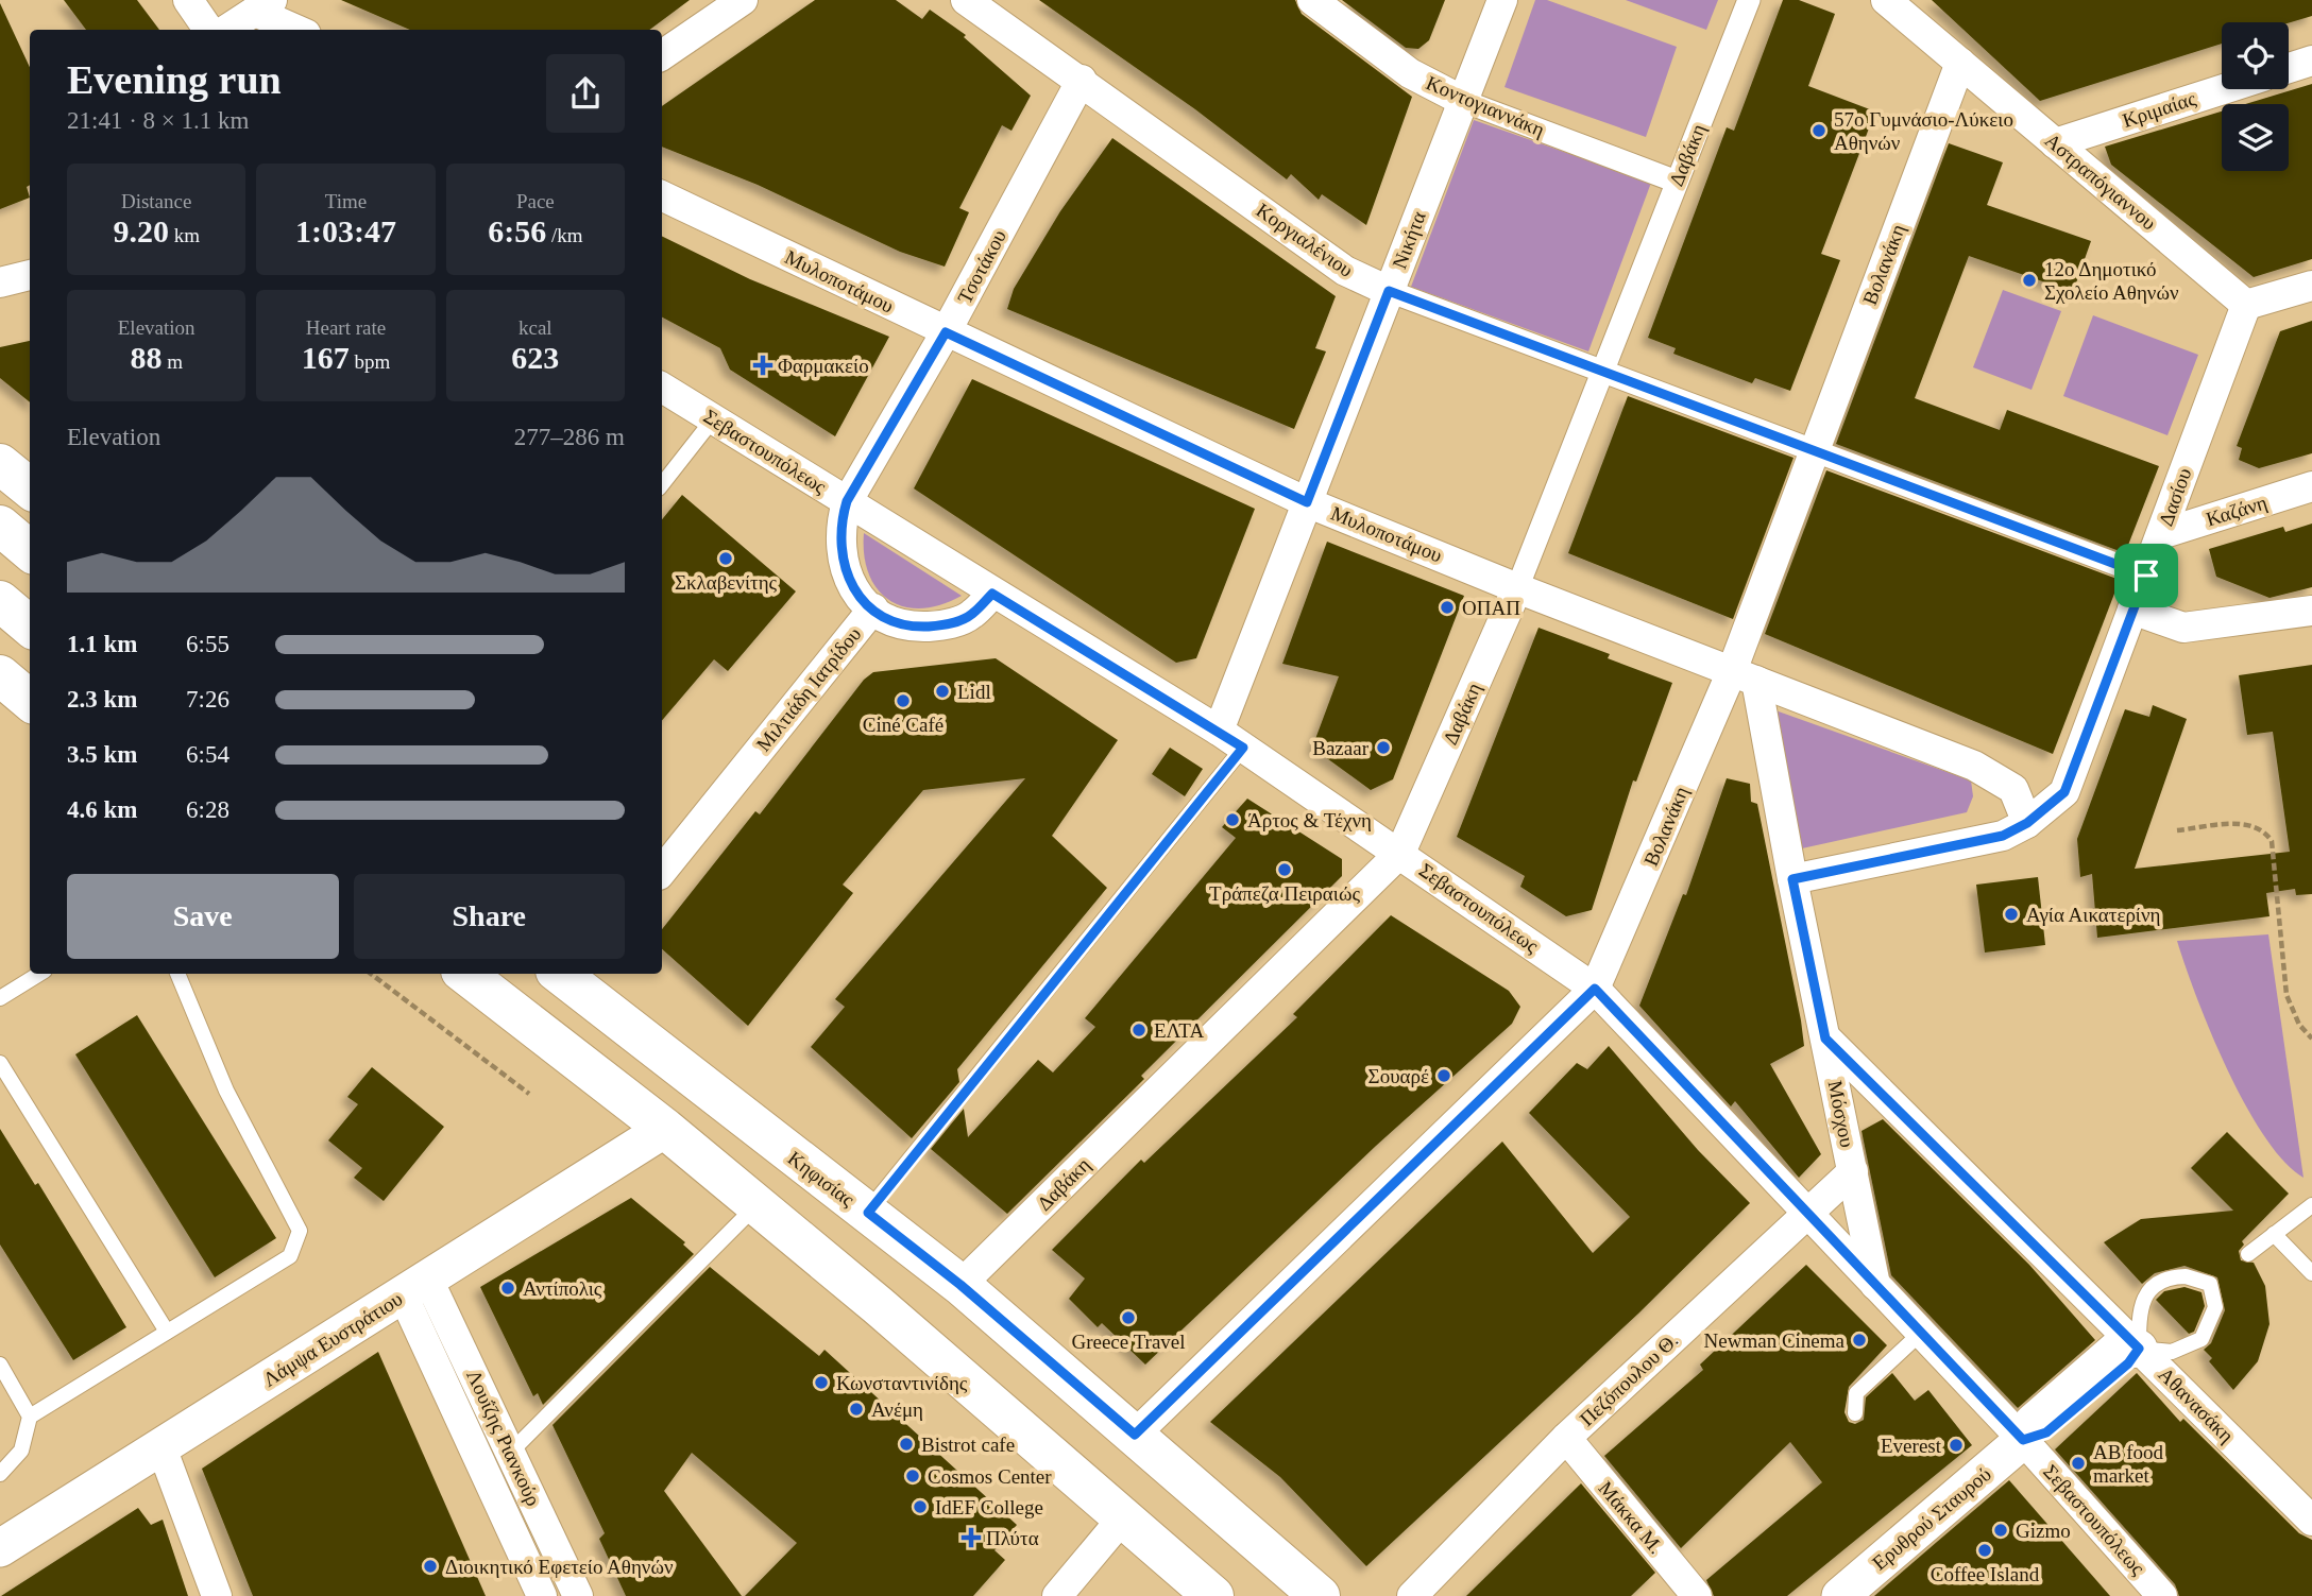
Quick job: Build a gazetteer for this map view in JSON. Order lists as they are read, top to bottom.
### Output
{
  "streets": {
    "main road": ["Κηφισίας"],
    "street": [
      "Κοντογιαννάκη",
      "Κριμαίας",
      "Δαβάκη",
      "Αστραπόγιαννου",
      "Κοργιαλένιου",
      "Νικήτα",
      "Βολανάκη",
      "Τσοτάκου",
      "Μυλοποτάμου",
      "Σεβαστουπόλεως",
      "Δασίου",
      "Καζάνη",
      "Μιλτιάδη Ιατρίδου",
      "Μόσχου",
      "Λάμψα Ευστράτιου",
      "Πεζόπουλου Θ.",
      "Αθανασάκη",
      "Λουΐζης Ριανκούρ",
      "Μάκκα Μ.",
      "Ερυθρού Σταυρού"
    ]
  },
  "crossings": [
    ["Κοντογιαννάκη", "Δαβάκη"],
    ["Κοντογιαννάκη", "Νικήτα"],
    ["Κριμαίας", "Αστραπόγιαννου"],
    ["Δαβάκη", "Κοργιαλένιου"],
    ["Δαβάκη", "Μυλοποτάμου"],
    ["Δαβάκη", "Σεβαστουπόλεως"],
    ["Δαβάκη", "Κηφισίας"],
    ["Αστραπόγιαννου", "Βολανάκη"],
    ["Αστραπόγιαννου", "Δασίου"],
    ["Κοργιαλένιου", "Νικήτα"],
    ["Κοργιαλένιου", "Βολανάκη"],
    ["Κοργιαλένιου", "Τσοτάκου"],
    ["Κοργιαλένιου", "Δασίου"],
    ["Νικήτα", "Μυλοποτάμου"],
    ["Νικήτα", "Σεβαστουπόλεως"],
    ["Βολανάκη", "Μυλοποτάμου"],
    ["Βολανάκη", "Σεβαστουπόλεως"],
    ["Βολανάκη", "Μόσχου"],
    ["Βολανάκη", "Κηφισίας"],
    ["Τσοτάκου", "Μυλοποτάμου"],
    ["Τσοτάκου", "Σεβαστουπόλεως"],
    ["Τσοτάκου", "Μιλτιάδη Ιατρίδου"],
    ["Μυλοποτάμου", "Δασίου"],
    ["Μυλοποτάμου", "Μόσχου"],
    ["Σεβαστουπόλεως", "Μιλτιάδη Ιατρίδου"],
    ["Σεβαστουπόλεως", "Μόσχου"],
    ["Σεβαστουπόλεως", "Πεζόπουλου Θ."],
    ["Σεβαστουπόλεως", "Ερυθρού Σταυρού"],
    ["Δασίου", "Καζάνη"],
    ["Δασίου", "Μόσχου"],
    ["Μόσχου", "Πεζόπουλου Θ."],
    ["Μόσχου", "Αθανασάκη"],
    ["Λάμψα Ευστράτιου", "Λουΐζης Ριανκούρ"],
    ["Πεζόπουλου Θ.", "Μάκκα Μ."],
    ["Αθανασάκη", "Ερυθρού Σταυρού"]
  ],
  "places": {
    "other": [
      "57ο Γυμνάσιο-Λύκειο Αθηνών",
      "12ο Δημοτικό Σχολείο Αθηνών",
      "Σκλαβενίτης",
      "ΟΠΑΠ",
      "Lidl",
      "Ciné Café",
      "Bazaar",
      "Άρτος & Τέχνη",
      "Τράπεζα Πειραιώς",
      "Αγία Αικατερίνη",
      "ΕΛΤΑ",
      "Σουαρέ",
      "Αντίπολις",
      "Greece Travel",
      "Newman Cinema",
      "Κωνσταντινίδης",
      "Ανέμη",
      "Bistrot cafe",
      "Everest",
      "AB food market",
      "Cosmos Center",
      "IdEF College",
      "Gizmo",
      "Coffee Island",
      "Διοικητικό Εφετείο Αθηνών"
    ],
    "health": ["Φαρμακείο", "Πλύτα"]
  },
  "page": {
    "heading": ["Evening run", "21:41 · 8 × 1.1 km"],
    "stats": [
      ["Distance", "9.20 km"],
      ["Time", "1:03:47"],
      ["Pace", "6:56 /km"],
      ["Elevation", "88 m"],
      ["Heart rate", "167 bpm"],
      ["kcal", "623"]
    ],
    "chart": ["Elevation", "277–286 m"],
    "list": [
      {
        "name": "1.1 km",
        "note": "6:55"
      },
      {
        "name": "2.3 km",
        "note": "7:26"
      },
      {
        "name": "3.5 km",
        "note": "6:54"
      },
      {
        "name": "4.6 km",
        "note": "6:28"
      }
    ],
    "buttons": ["Save", "Share"]
  }
}
